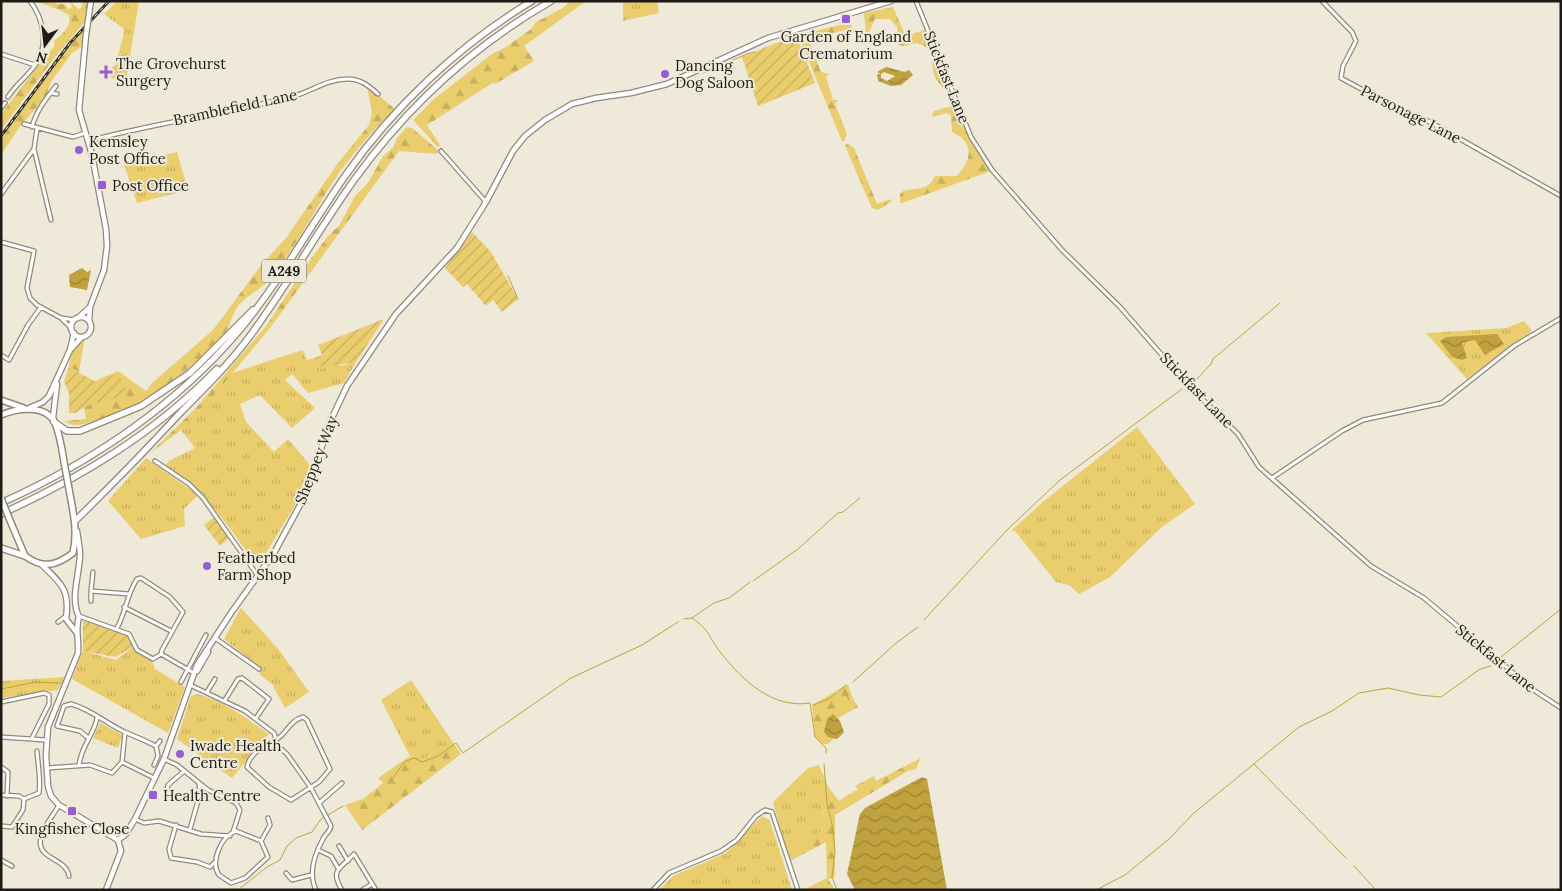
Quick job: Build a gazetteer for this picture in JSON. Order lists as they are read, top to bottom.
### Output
{
  "streets": {
    "highway": ["A249"],
    "street": [
      "Stickfast Lane",
      "Bramblefield Lane",
      "Parsonage Lane",
      "Sheppey Way"
    ]
  },
  "places": {
    "transit": [
      "Garden of England Crematorium",
      "Post Office",
      "Health Centre",
      "Kingfisher Close"
    ],
    "health": ["The Grovehurst Surgery"],
    "other": [
      "Dancing Dog Saloon",
      "Kemsley Post Office",
      "Featherbed Farm Shop",
      "Iwade Health Centre"
    ]
  },
  "north": "bottom"
}
